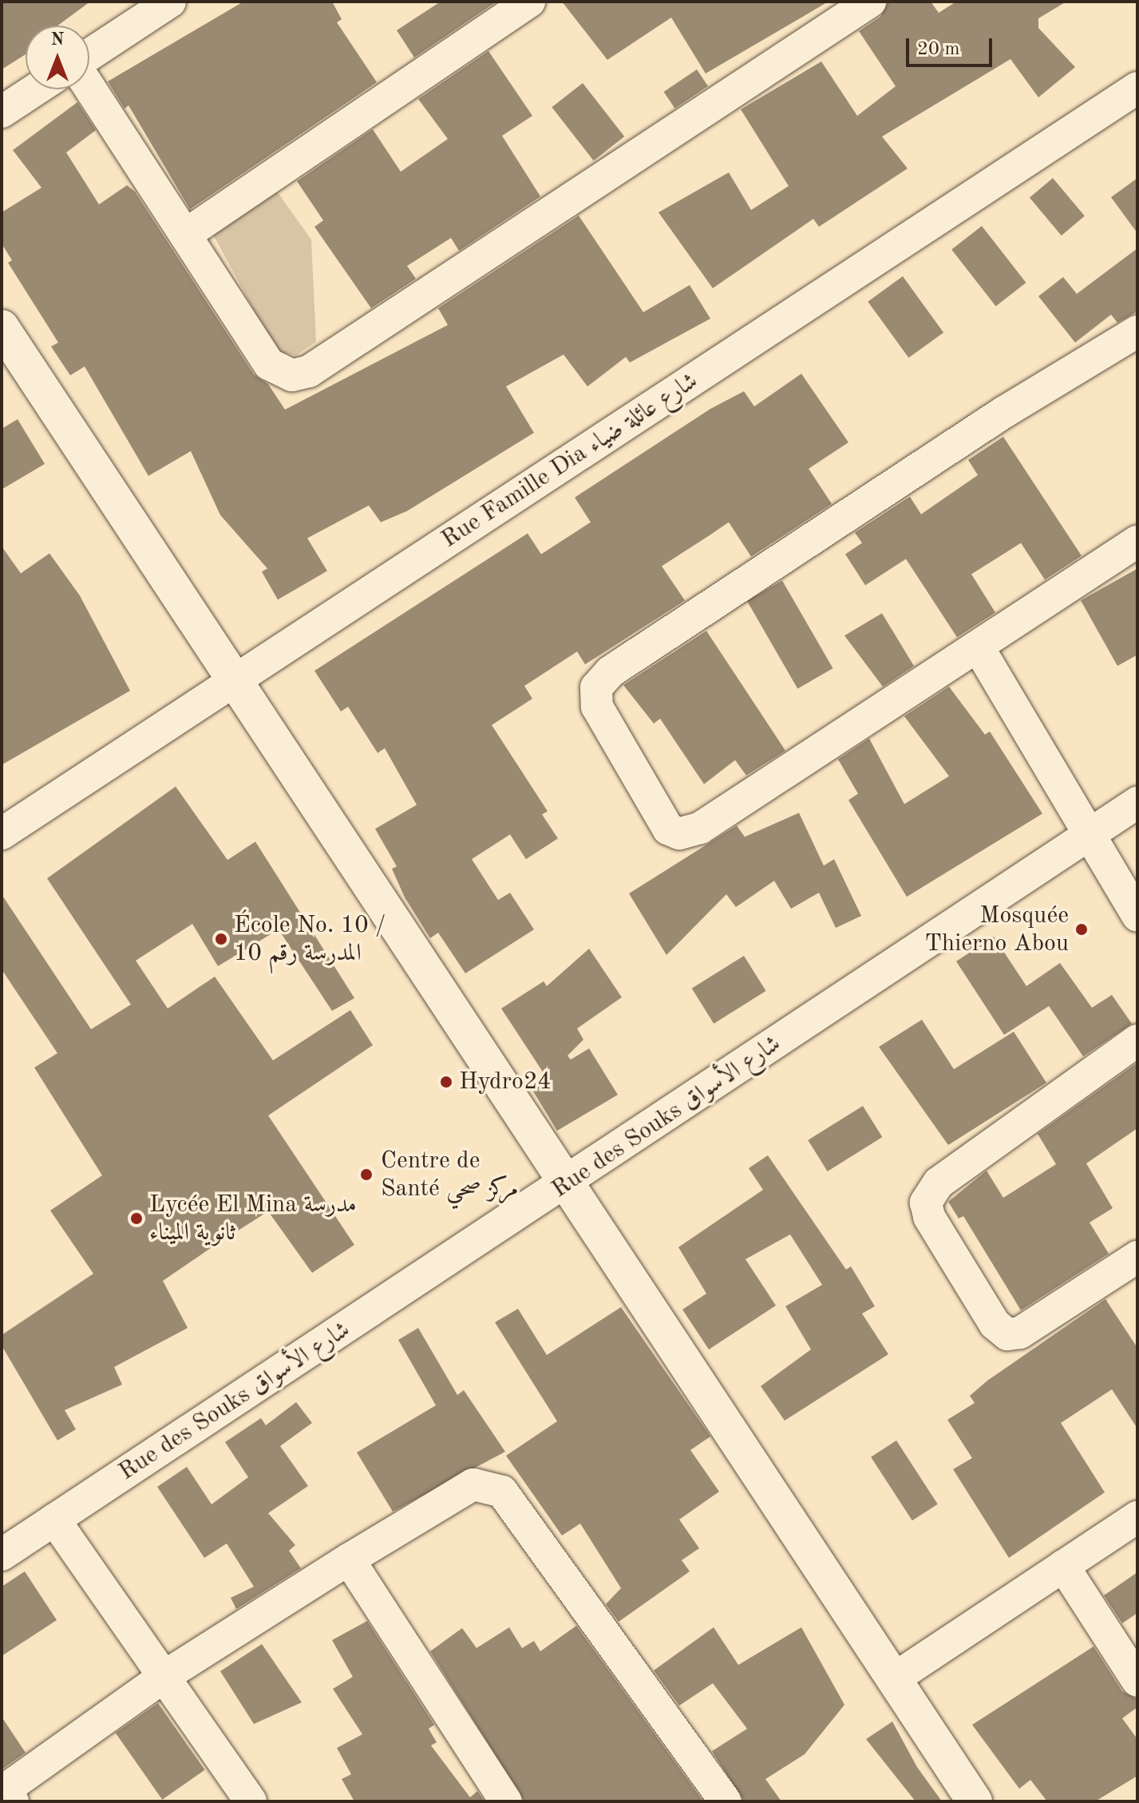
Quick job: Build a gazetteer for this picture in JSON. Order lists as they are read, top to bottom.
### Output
{
  "streets": {
    "street": ["Rue Famille Dia شارع عائلة ضياء", "Rue des Souks شارع الأسواق"]
  },
  "places": [
    "Mosquée Thierno Abou",
    "École No. 10 / المدرسة رقم 10",
    "Hydro24",
    "Centre de Santé مركز صحي",
    "Lycée El Mina مدرسة ثانوية الميناء"
  ],
  "scale_bar": "20 m",
  "north": "top"
}
